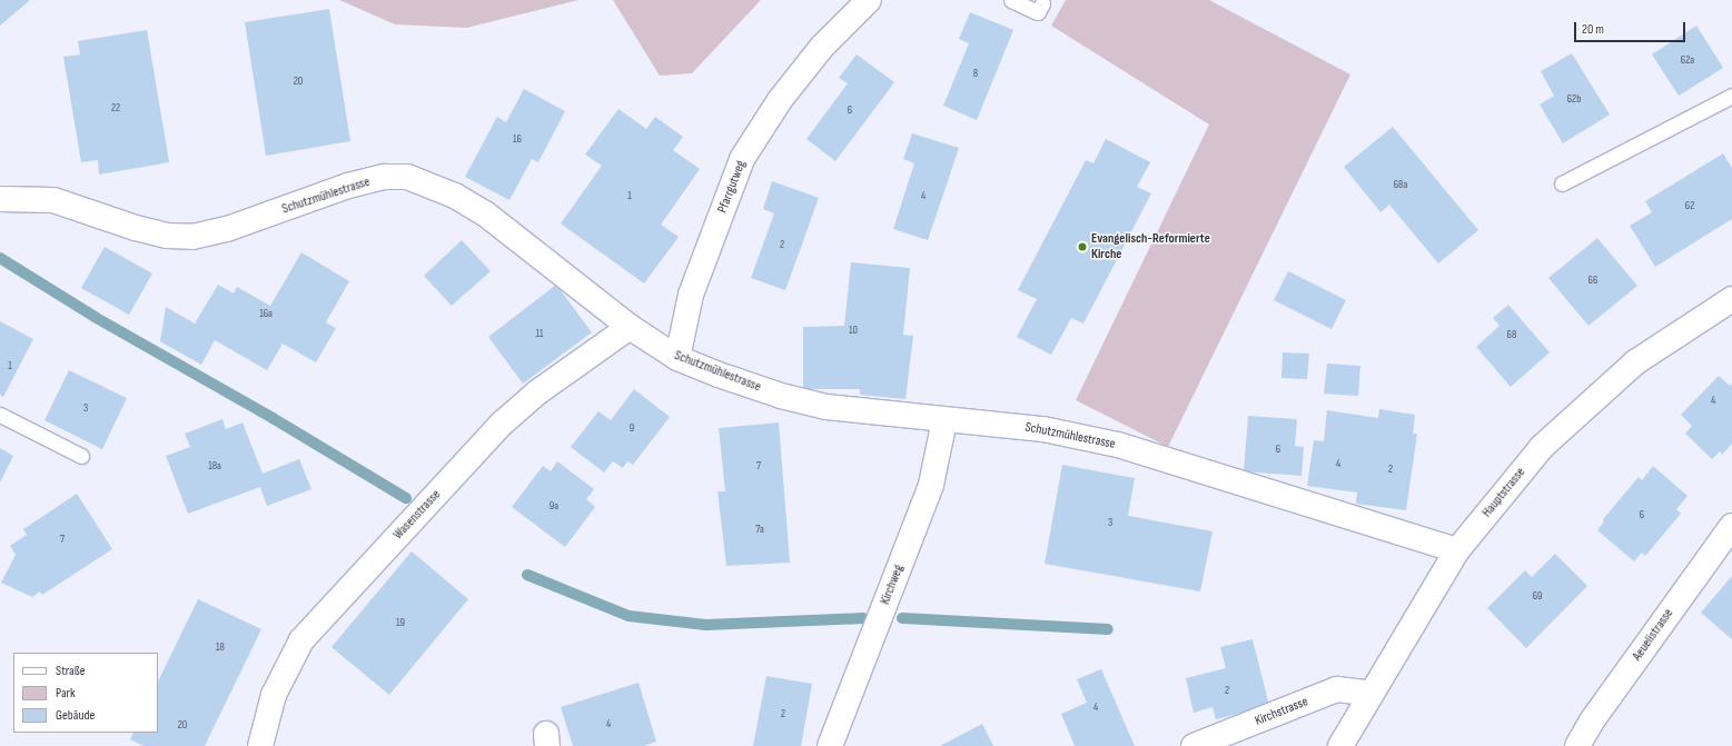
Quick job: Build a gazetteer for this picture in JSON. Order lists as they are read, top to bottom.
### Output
{
  "streets": {
    "street": [
      "Pfarrgutweg",
      "Schutzmühlestrasse",
      "Hauptstrasse",
      "Wasenstrasse",
      "Kirchweg",
      "Aeuelistrasse",
      "Kirchstrasse"
    ]
  },
  "crossings": [
    ["Pfarrgutweg", "Schutzmühlestrasse"],
    ["Schutzmühlestrasse", "Hauptstrasse"],
    ["Schutzmühlestrasse", "Wasenstrasse"],
    ["Schutzmühlestrasse", "Kirchweg"],
    ["Hauptstrasse", "Kirchstrasse"]
  ],
  "places": ["Evangelisch-Reformierte Kirche"],
  "house_numbers": [
    "62a",
    "8",
    "20",
    "62b",
    "22",
    "6",
    "16",
    "68a",
    "1",
    "4",
    "62",
    "2",
    "66",
    "16a",
    "10",
    "11",
    "68",
    "1",
    "4",
    "3",
    "9",
    "6",
    "4",
    "18a",
    "7",
    "2",
    "9a",
    "6",
    "3",
    "7a",
    "7",
    "69",
    "19",
    "18",
    "2",
    "4",
    "2",
    "4",
    "20"
  ],
  "legend": ["Straße", "Park", "Gebäude"],
  "scale_bar": "20 m"
}
